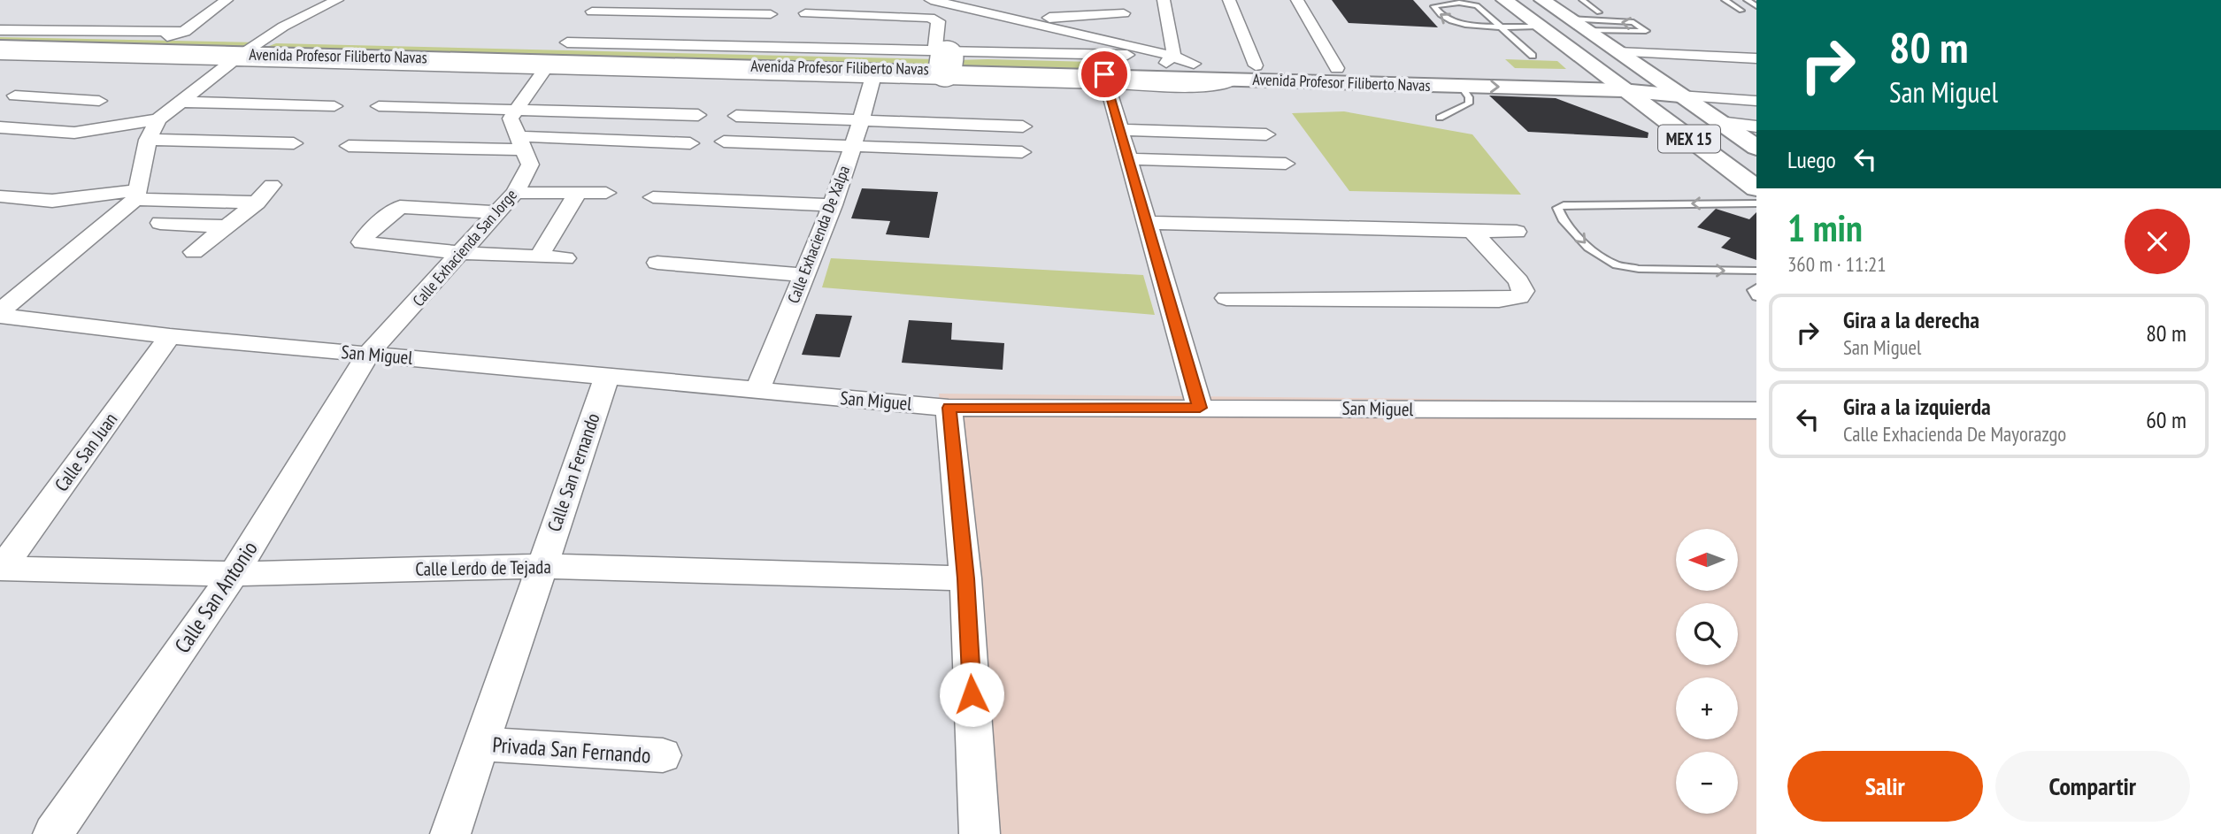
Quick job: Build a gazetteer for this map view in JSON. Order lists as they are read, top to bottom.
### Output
{
  "streets": {
    "main road": ["Avenida Profesor Filiberto Navas", "MEX 15"],
    "street": [
      "Calle Exhacienda De Xalpa",
      "Calle Exhacienda San Jorge",
      "San Miguel",
      "Calle San Juan",
      "Calle San Fernando",
      "Calle Lerdo de Tejada",
      "Calle San Antonio",
      "Privada San Fernando"
    ]
  },
  "crossings": [
    ["Avenida Profesor Filiberto Navas", "MEX 15"],
    ["Calle Exhacienda De Xalpa", "San Miguel"],
    ["Calle Exhacienda San Jorge", "San Miguel"],
    ["Calle Exhacienda San Jorge", "Calle San Antonio"],
    ["San Miguel", "Calle San Juan"],
    ["San Miguel", "Calle San Fernando"],
    ["San Miguel", "Calle San Antonio"],
    ["Calle San Juan", "Calle Lerdo de Tejada"],
    ["Calle San Fernando", "Calle Lerdo de Tejada"],
    ["Calle San Fernando", "Privada San Fernando"],
    ["Calle Lerdo de Tejada", "Calle San Antonio"]
  ],
  "north": "left",
  "page": {
    "turn": ["80 m", "San Miguel"],
    "then": "Luego",
    "heading": ["1 min", "360 m · 11:21"],
    "list": [
      {
        "name": "Gira a la derecha",
        "note": "San Miguel",
        "value": "80 m"
      },
      {
        "name": "Gira a la izquierda",
        "note": "Calle Exhacienda De Mayorazgo",
        "value": "60 m"
      }
    ],
    "map_buttons": ["+", "−"],
    "buttons": ["Salir", "Compartir"]
  }
}
